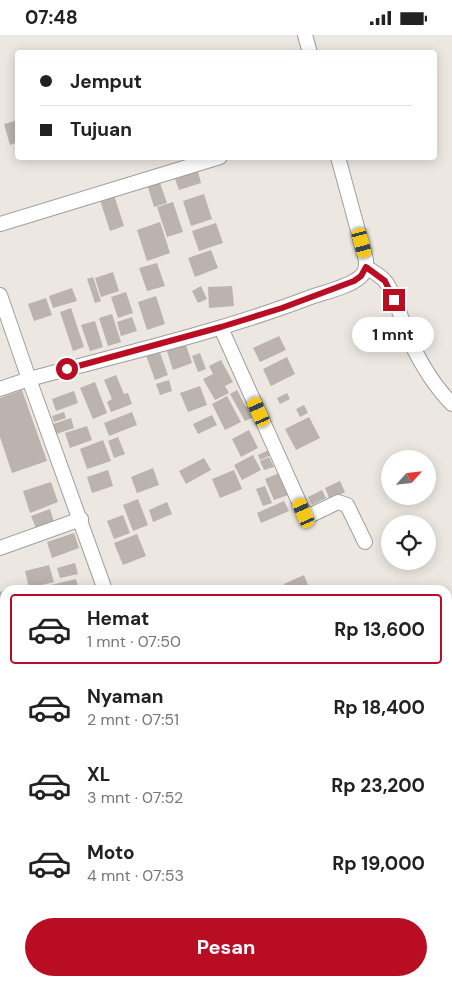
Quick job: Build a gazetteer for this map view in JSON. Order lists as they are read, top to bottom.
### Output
{
  "north": "top right",
  "page": {
    "status": "07:48",
    "banner": ["Jemput", "Tujuan"],
    "bubble": "1 mnt",
    "list": [
      {
        "name": "Hemat",
        "note": "1 mnt · 07:50",
        "value": "Rp 13,600"
      },
      {
        "name": "Nyaman",
        "note": "2 mnt · 07:51",
        "value": "Rp 18,400"
      },
      {
        "name": "XL",
        "note": "3 mnt · 07:52",
        "value": "Rp 23,200"
      },
      {
        "name": "Moto",
        "note": "4 mnt · 07:53",
        "value": "Rp 19,000"
      }
    ],
    "buttons": "Pesan"
  }
}
